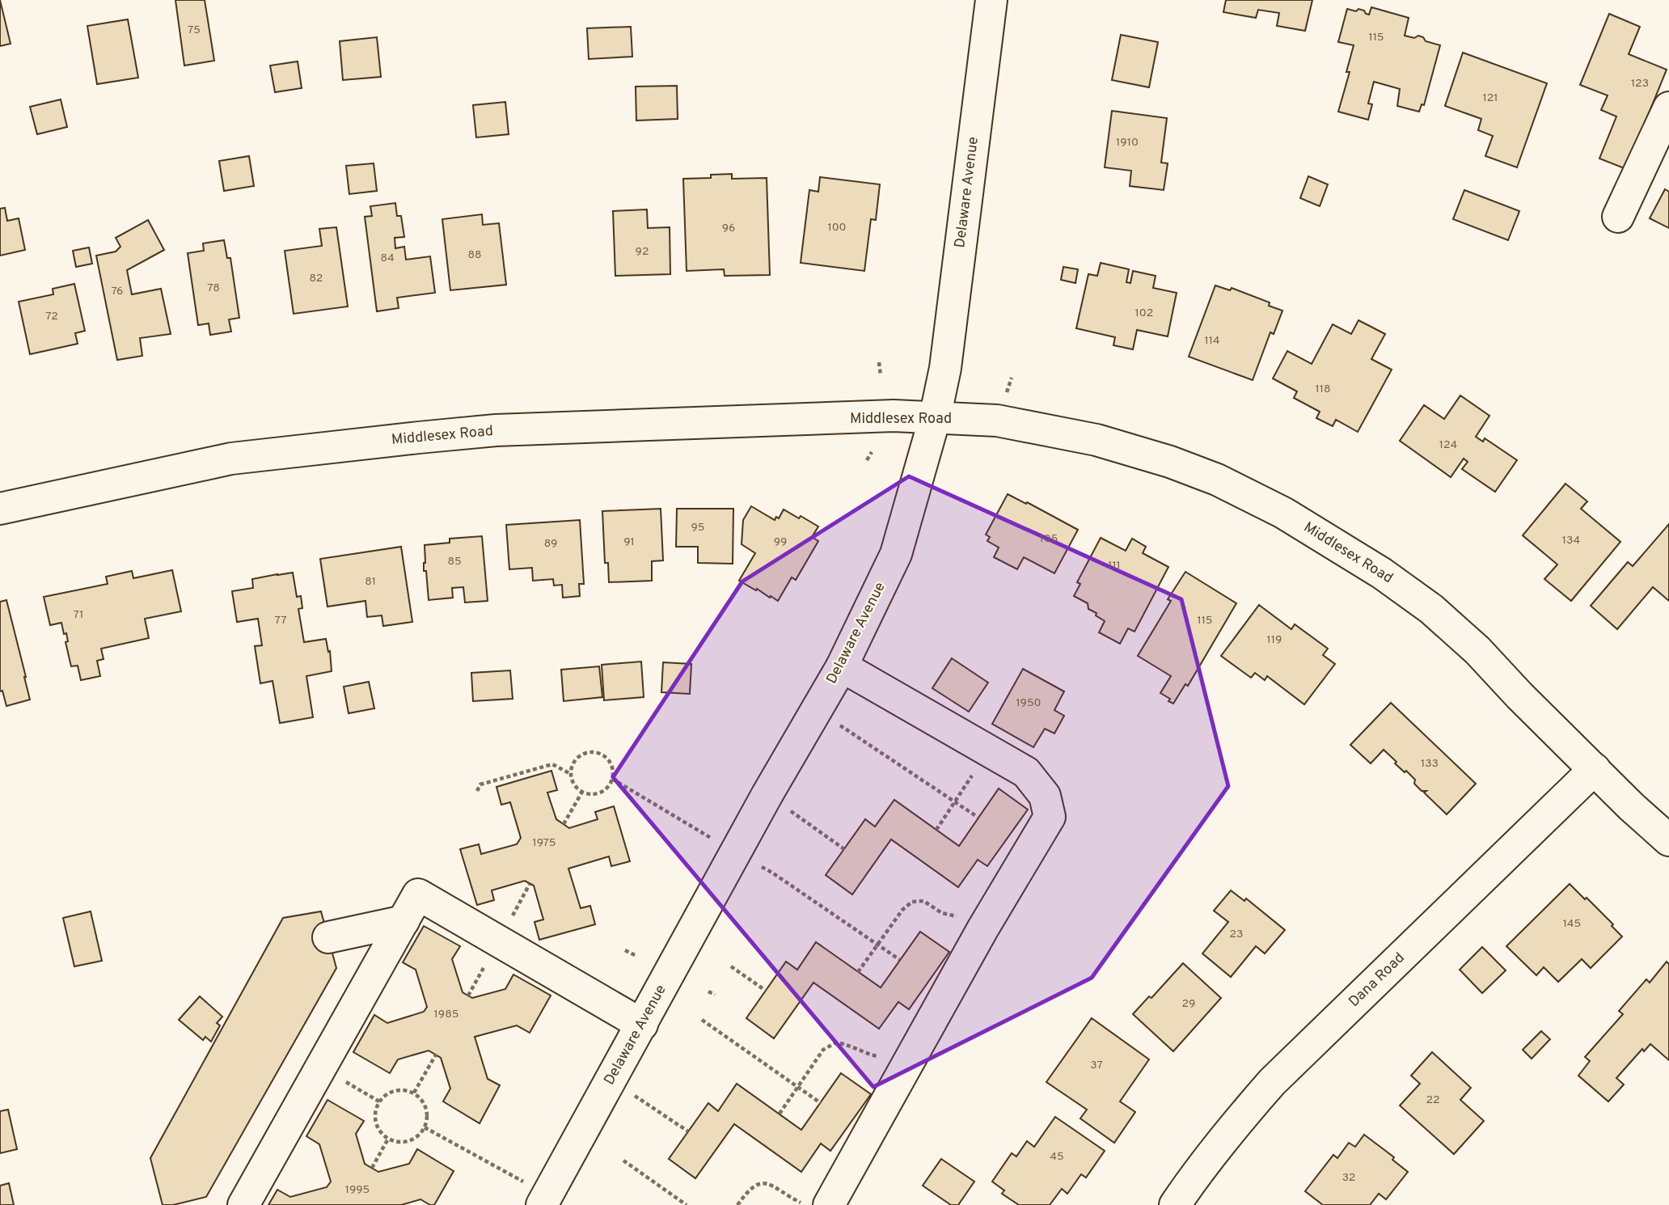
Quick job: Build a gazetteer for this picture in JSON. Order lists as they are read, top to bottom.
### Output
{
  "streets": {
    "street": ["Delaware Avenue", "Middlesex Road", "Dana Road"]
  },
  "crossings": [
    ["Delaware Avenue", "Middlesex Road"],
    ["Middlesex Road", "Dana Road"]
  ],
  "house_numbers": [
    "75",
    "115",
    "123",
    "121",
    "1910",
    "100",
    "96",
    "92",
    "88",
    "84",
    "82",
    "78",
    "76",
    "102",
    "72",
    "114",
    "118",
    "124",
    "95",
    "105",
    "134",
    "91",
    "99",
    "89",
    "85",
    "111",
    "81",
    "71",
    "77",
    "115",
    "119",
    "1950",
    "133",
    "1975",
    "145",
    "23",
    "29",
    "1985",
    "37",
    "22",
    "45",
    "32",
    "1995"
  ]
}
